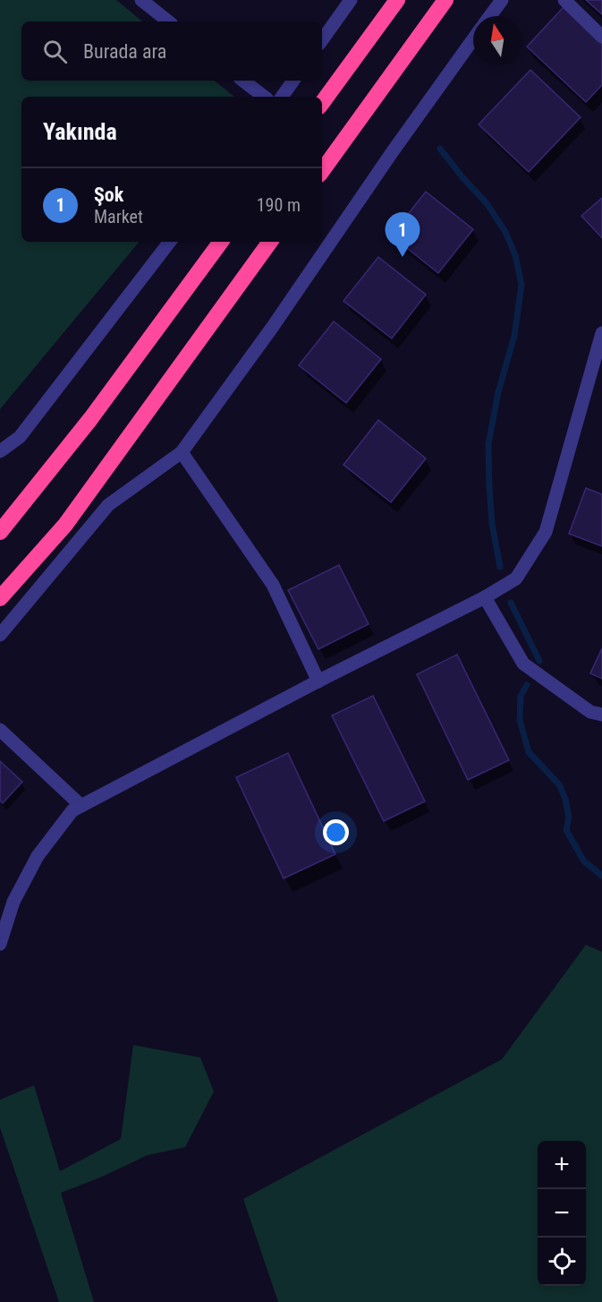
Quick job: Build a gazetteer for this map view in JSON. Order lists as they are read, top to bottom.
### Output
{
  "north": "top",
  "page": {
    "search": "Burada ara",
    "heading": "Yakında",
    "list": [
      {
        "mark": "1",
        "name": "Şok",
        "note": "Market",
        "value": "190 m"
      }
    ],
    "pins": "1",
    "map_buttons": ["+", "−"]
  }
}
